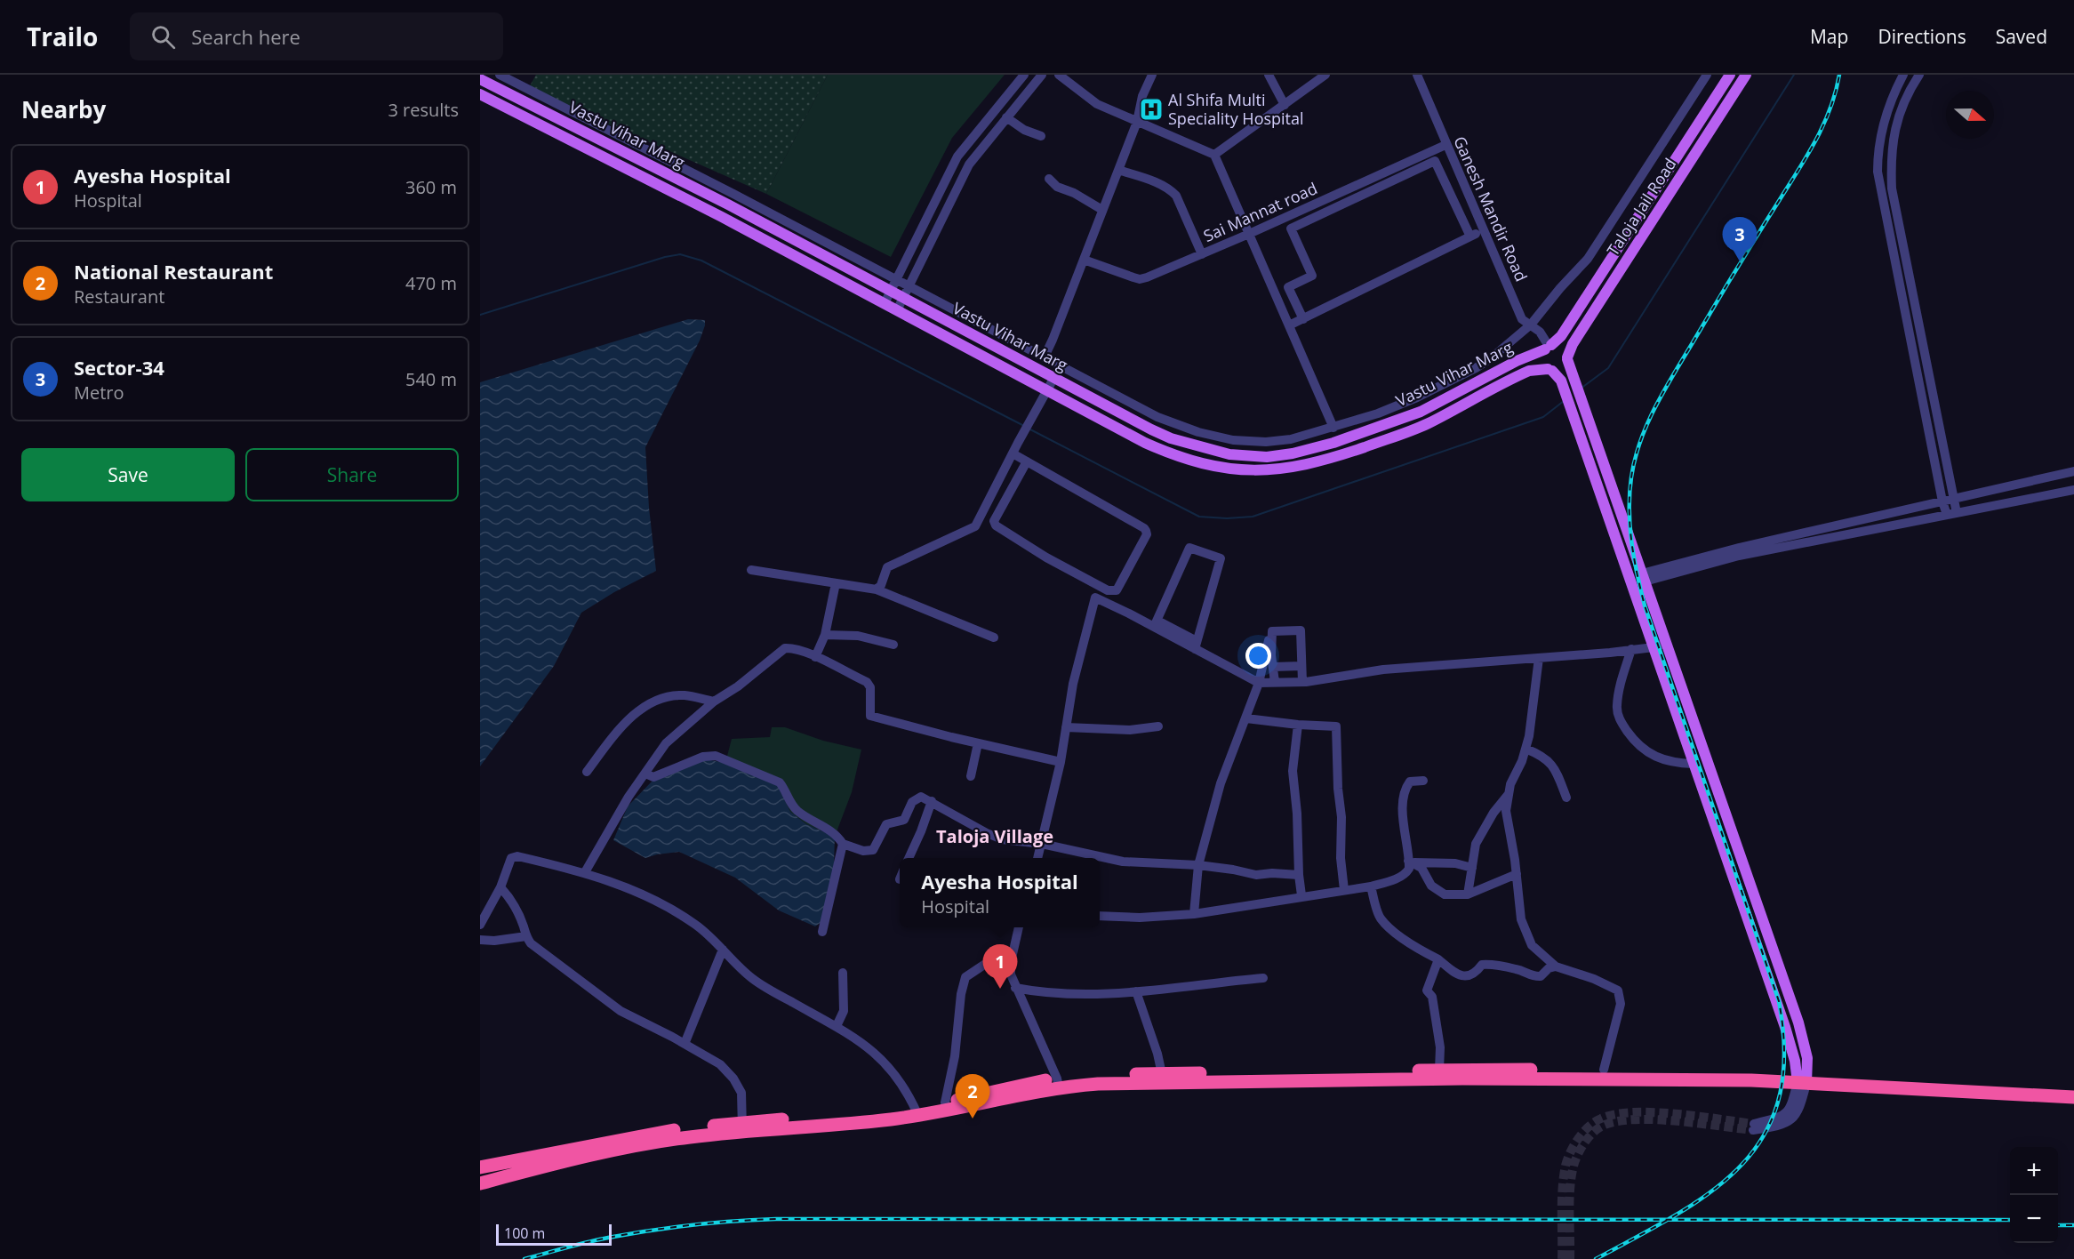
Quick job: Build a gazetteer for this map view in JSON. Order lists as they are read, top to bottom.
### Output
{
  "streets": {
    "main road": ["Vastu Vihar Marg", "Taloja Jail Road"],
    "street": ["Ganesh Mandir Road", "Sai Mannat road"]
  },
  "crossings": [
    ["Vastu Vihar Marg", "Taloja Jail Road"],
    ["Vastu Vihar Marg", "Ganesh Mandir Road"],
    ["Taloja Jail Road", "Ganesh Mandir Road"],
    ["Ganesh Mandir Road", "Sai Mannat road"]
  ],
  "districts": ["Taloja Village"],
  "places": {
    "hospital": ["Al Shifa Multi Speciality Hospital"]
  },
  "scale_bar": "100 m",
  "north": "right",
  "page": {
    "header": "Trailo",
    "search": "Search here",
    "nav": ["Map", "Directions", "Saved"],
    "heading": ["Nearby", "3 results"],
    "list": [
      {
        "mark": "1",
        "name": "Ayesha Hospital",
        "note": "Hospital",
        "value": "360 m"
      },
      {
        "mark": "2",
        "name": "National Restaurant",
        "note": "Restaurant",
        "value": "470 m"
      },
      {
        "mark": "3",
        "name": "Sector-34",
        "note": "Metro",
        "value": "540 m"
      }
    ],
    "pins": ["3", "1", "2"],
    "buttons": ["Save", "Share"],
    "popup": ["Ayesha Hospital", "Hospital"],
    "map_buttons": ["+", "−"],
    "scale": "100 m"
  }
}
